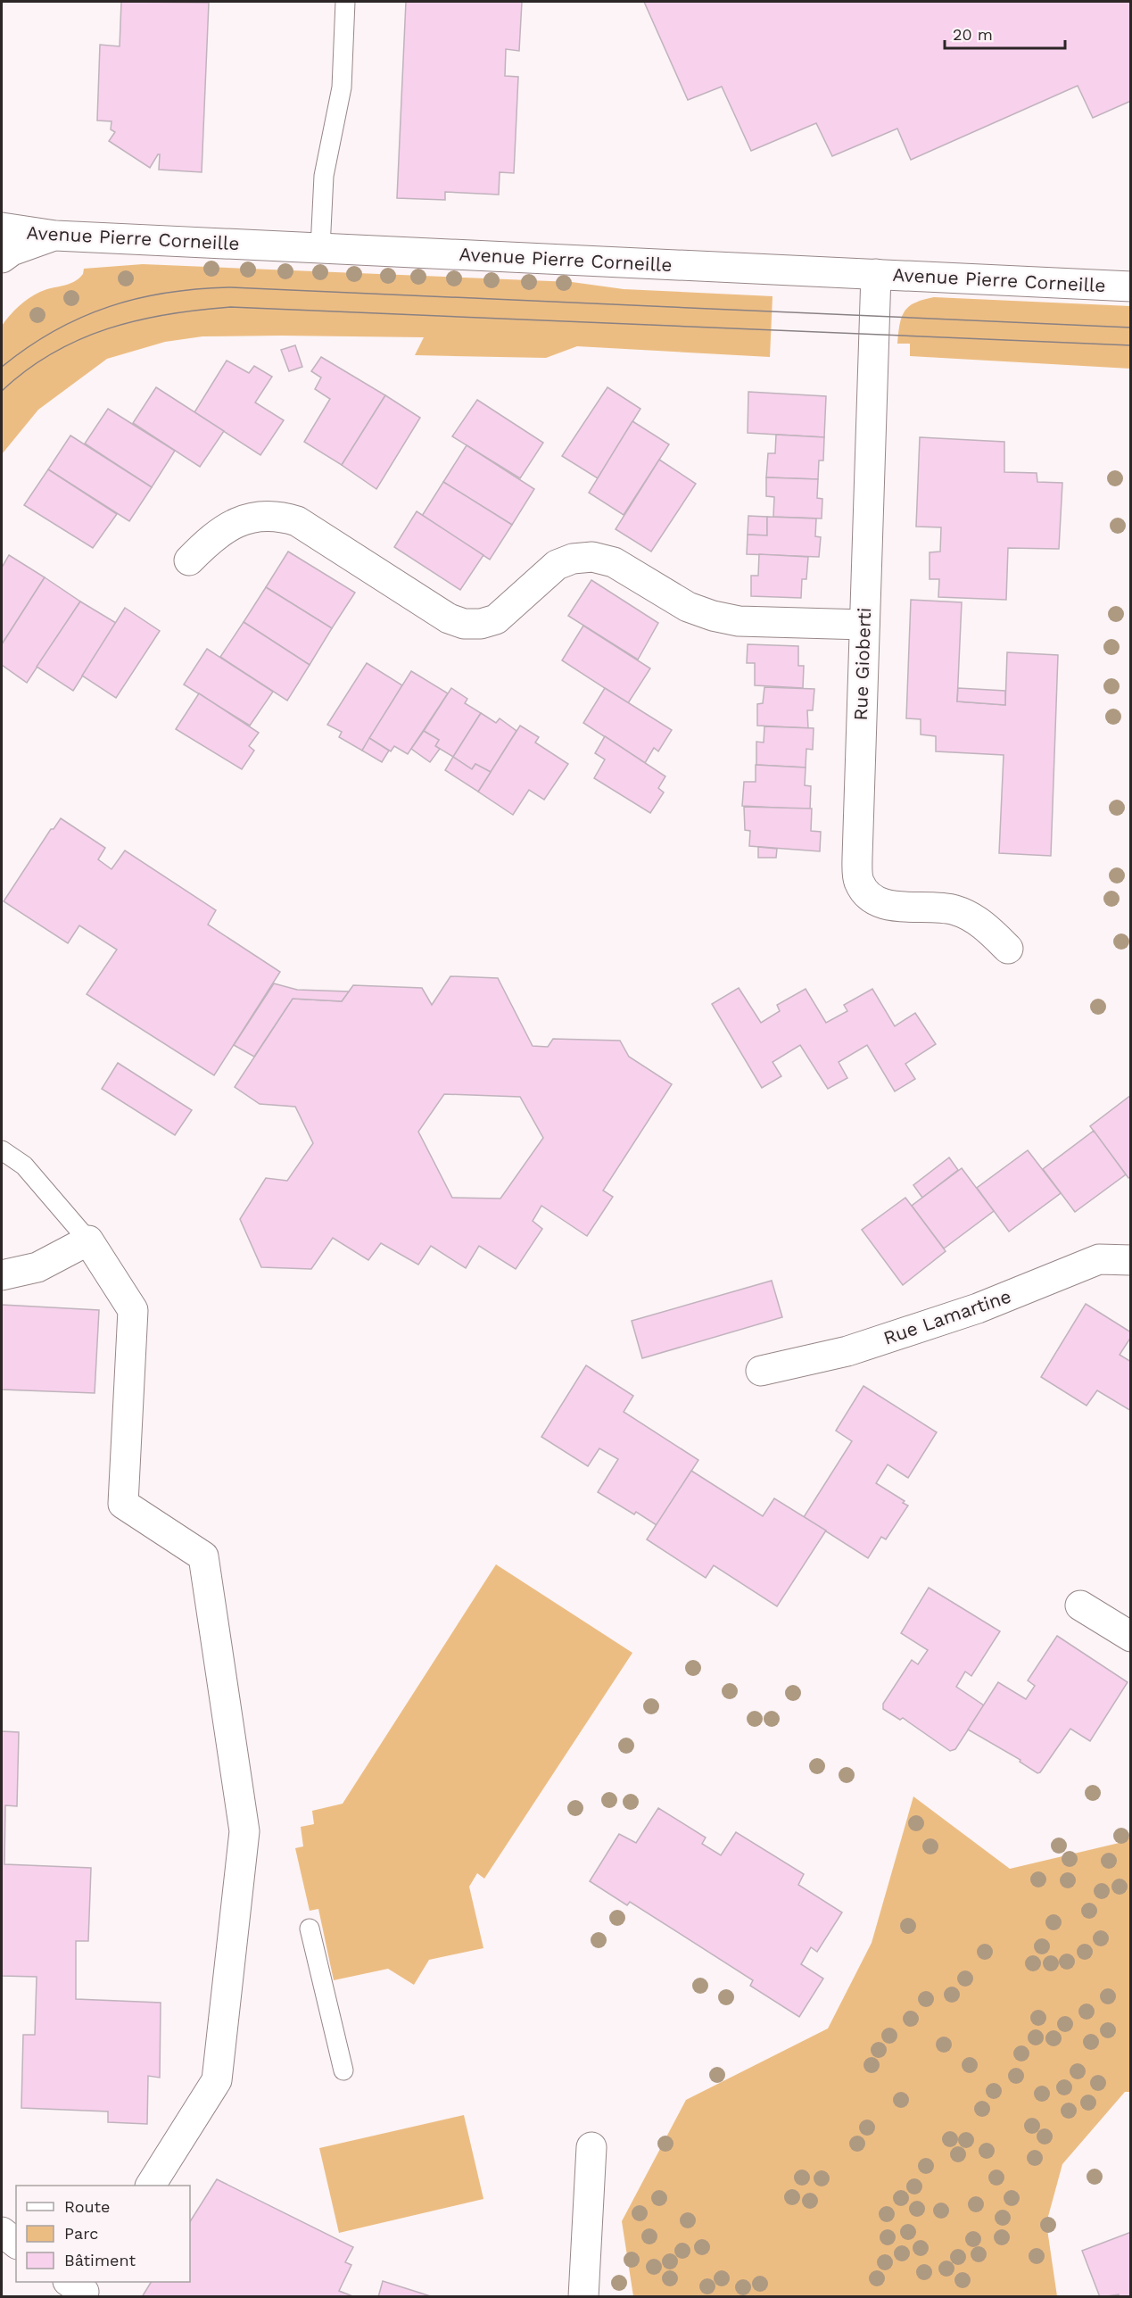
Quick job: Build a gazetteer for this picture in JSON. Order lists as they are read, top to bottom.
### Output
{
  "streets": {
    "street": ["Avenue Pierre Corneille", "Rue Gioberti", "Rue Lamartine"]
  },
  "crossings": [
    ["Avenue Pierre Corneille", "Rue Gioberti"]
  ],
  "legend": ["Route", "Parc", "Bâtiment"],
  "scale_bar": "20 m"
}
